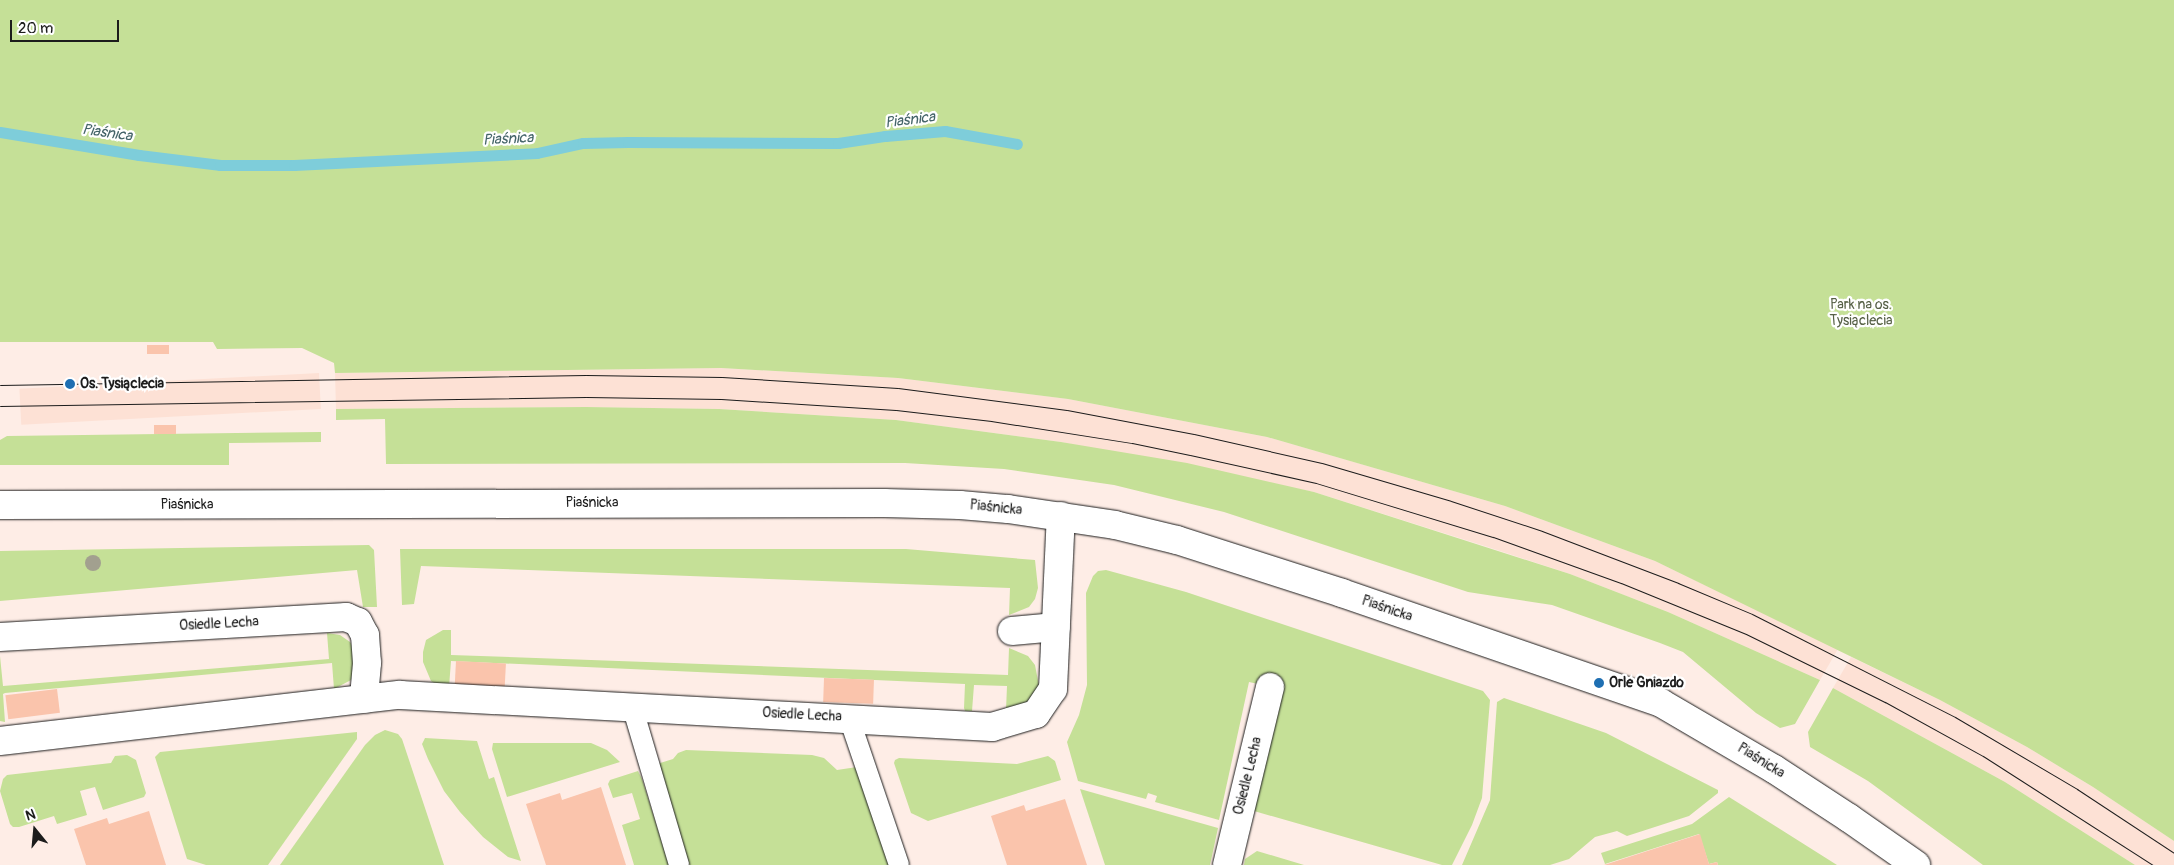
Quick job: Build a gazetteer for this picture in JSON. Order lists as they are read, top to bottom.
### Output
{
  "streets": {
    "street": ["Piaśnicka", "Osiedle Lecha"]
  },
  "crossings": [
    ["Piaśnicka", "Osiedle Lecha"]
  ],
  "water": ["Piaśnica"],
  "parks": ["Park na os. Tysiąclecia"],
  "places": ["Os. Tysiąclecia", "Orle Gniazdo"],
  "scale_bar": "20 m",
  "north": "top"
}
